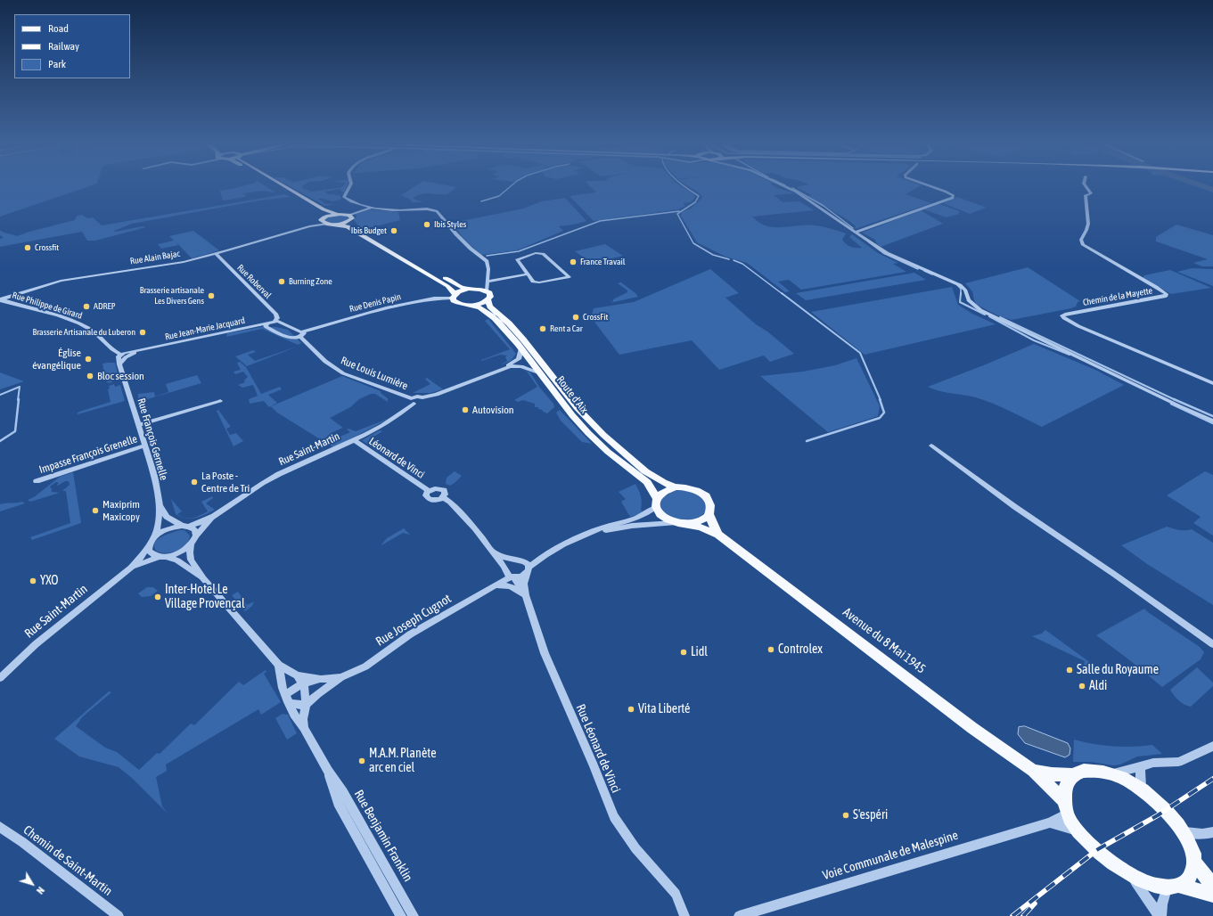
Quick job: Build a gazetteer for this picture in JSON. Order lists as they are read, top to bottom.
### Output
{
  "streets": {
    "main road": ["Route d'Aix", "Avenue du 8 Mai 1945"],
    "street": [
      "Rue Alain Bajac",
      "Rue Roberval",
      "Chemin de la Mayette",
      "Rue Denis Papin",
      "Rue Philippe de Girard",
      "Rue Jean-Marie Jacquard",
      "Rue Louis Lumière",
      "Rue François Gernelle",
      "Rue Saint-Martin",
      "Impasse François Grenelle",
      "Léonard de Vinci",
      "Rue Joseph Cugnot",
      "Rue Léonard de Vinci",
      "Rue Benjamin Franklin",
      "Voie Communale de Malespine",
      "Chemin de Saint-Martin"
    ]
  },
  "crossings": [
    ["Rue Alain Bajac", "Rue Roberval"],
    ["Rue Alain Bajac", "Rue Philippe de Girard"],
    ["Rue Roberval", "Rue Jean-Marie Jacquard"],
    ["Rue Denis Papin", "Rue Louis Lumière"],
    ["Rue Denis Papin", "Route d'Aix"],
    ["Rue Philippe de Girard", "Rue Jean-Marie Jacquard"],
    ["Rue Philippe de Girard", "Rue François Gernelle"],
    ["Rue Jean-Marie Jacquard", "Rue François Gernelle"],
    ["Rue Louis Lumière", "Rue Saint-Martin"],
    ["Route d'Aix", "Avenue du 8 Mai 1945"],
    ["Rue François Gernelle", "Impasse François Grenelle"],
    ["Rue Saint-Martin", "Léonard de Vinci"],
    ["Rue Joseph Cugnot", "Rue Léonard de Vinci"],
    ["Rue Joseph Cugnot", "Rue Benjamin Franklin"],
    ["Avenue du 8 Mai 1945", "Voie Communale de Malespine"]
  ],
  "places": [
    "Ibis Styles",
    "Ibis Budget",
    "Crossfit",
    "France Travail",
    "Burning Zone",
    "Brasserie artisanale Les Divers Gens",
    "ADREP",
    "CrossFit",
    "Rent a Car",
    "Brasserie Artisanale du Luberon",
    "Église évangélique",
    "Bloc session",
    "Autovision",
    "La Poste - Centre de Tri",
    "Maxiprim Maxicopy",
    "YXO",
    "Inter-Hotel Le Village Provençal",
    "Controlex",
    "Lidl",
    "Salle du Royaume",
    "Aldi",
    "Vita Liberté",
    "M.A.M. Planète arc en ciel",
    "S'espéri"
  ],
  "legend": ["Road", "Railway", "Park"],
  "north": "bottom right"
}
